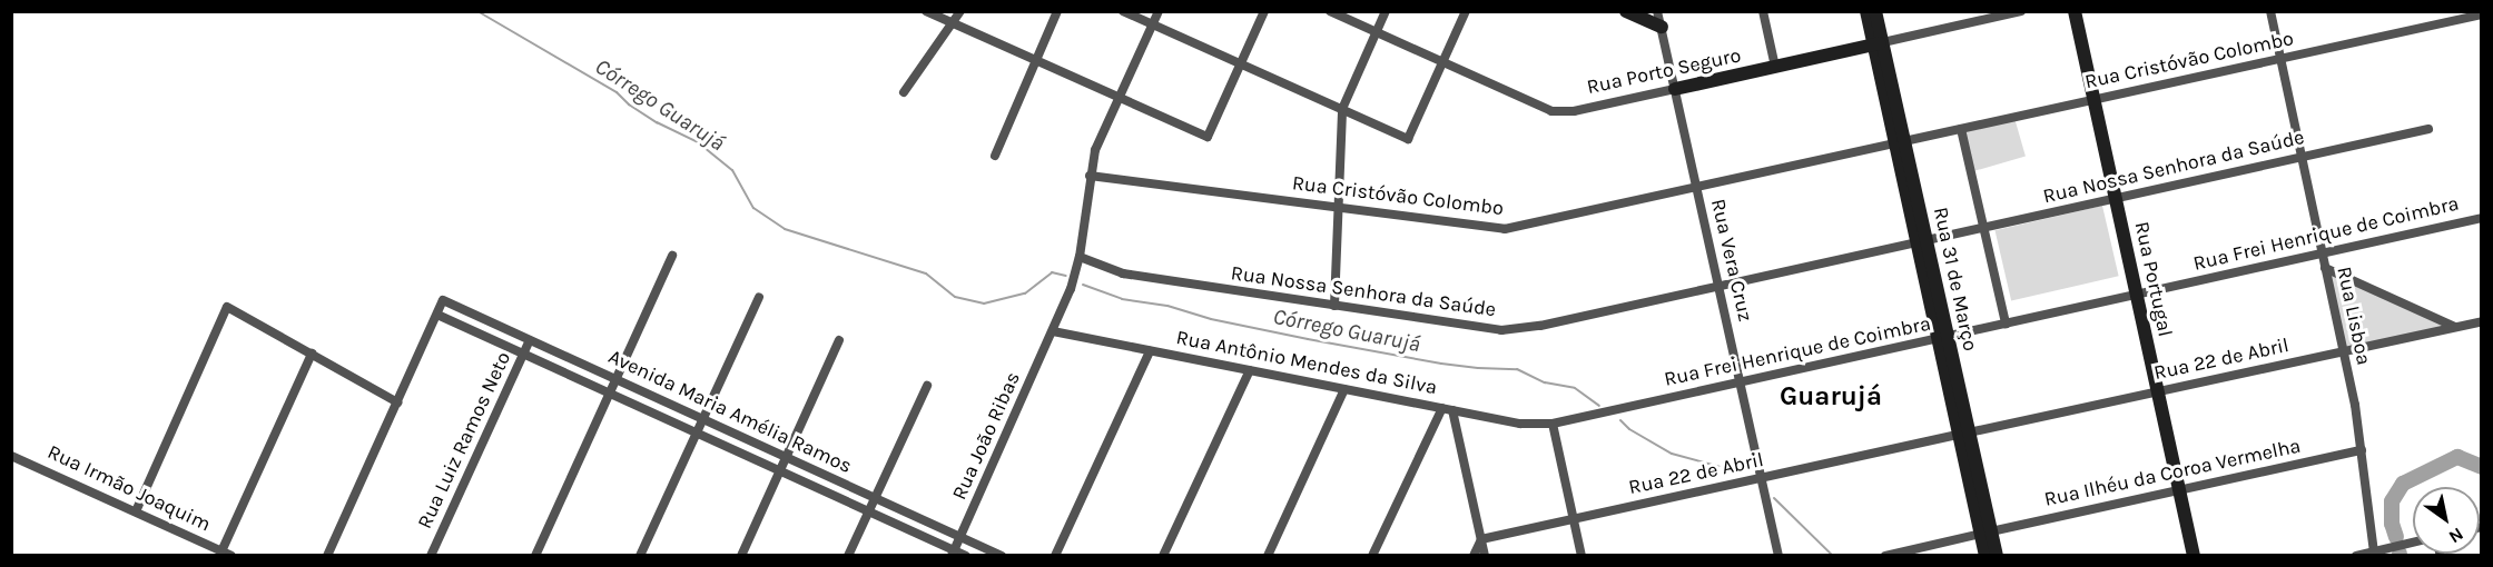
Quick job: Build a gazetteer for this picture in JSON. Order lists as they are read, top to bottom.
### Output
{
  "streets": {
    "street": [
      "Rua Cristóvão Colombo",
      "Rua Porto Seguro",
      "Rua Nossa Senhora da Saúde",
      "Rua Frei Henrique de Coimbra",
      "Rua Vera Cruz",
      "Rua 31 de Março",
      "Rua Portugal",
      "Rua Lisboa",
      "Rua 22 de Abril",
      "Rua Antônio Mendes da Silva",
      "Avenida Maria Amélia Ramos",
      "Rua João Ribas",
      "Rua Luiz Ramos Neto",
      "Rua Ilhéu da Coroa Vermelha",
      "Rua Irmão Joaquim"
    ]
  },
  "crossings": [
    ["Rua Cristóvão Colombo", "Rua Vera Cruz"],
    ["Rua Cristóvão Colombo", "Rua 31 de Março"],
    ["Rua Cristóvão Colombo", "Rua Portugal"],
    ["Rua Cristóvão Colombo", "Rua Lisboa"],
    ["Rua Cristóvão Colombo", "Rua João Ribas"],
    ["Rua Porto Seguro", "Rua Vera Cruz"],
    ["Rua Porto Seguro", "Rua 31 de Março"],
    ["Rua Nossa Senhora da Saúde", "Rua Vera Cruz"],
    ["Rua Nossa Senhora da Saúde", "Rua 31 de Março"],
    ["Rua Nossa Senhora da Saúde", "Rua Portugal"],
    ["Rua Nossa Senhora da Saúde", "Rua Lisboa"],
    ["Rua Nossa Senhora da Saúde", "Rua João Ribas"],
    ["Rua Frei Henrique de Coimbra", "Rua Vera Cruz"],
    ["Rua Frei Henrique de Coimbra", "Rua 31 de Março"],
    ["Rua Frei Henrique de Coimbra", "Rua Portugal"],
    ["Rua Frei Henrique de Coimbra", "Rua Lisboa"],
    ["Rua Frei Henrique de Coimbra", "Rua Antônio Mendes da Silva"],
    ["Rua Vera Cruz", "Rua 22 de Abril"],
    ["Rua 31 de Março", "Rua 22 de Abril"],
    ["Rua 31 de Março", "Rua Ilhéu da Coroa Vermelha"],
    ["Rua Portugal", "Rua 22 de Abril"],
    ["Rua Portugal", "Rua Ilhéu da Coroa Vermelha"],
    ["Rua Lisboa", "Rua 22 de Abril"],
    ["Rua Lisboa", "Rua Ilhéu da Coroa Vermelha"],
    ["Rua Antônio Mendes da Silva", "Rua João Ribas"],
    ["Avenida Maria Amélia Ramos", "Rua João Ribas"],
    ["Avenida Maria Amélia Ramos", "Rua Luiz Ramos Neto"]
  ],
  "districts": ["Guarujá"],
  "water": ["Córrego Guarujá"],
  "north": "bottom right"
}
